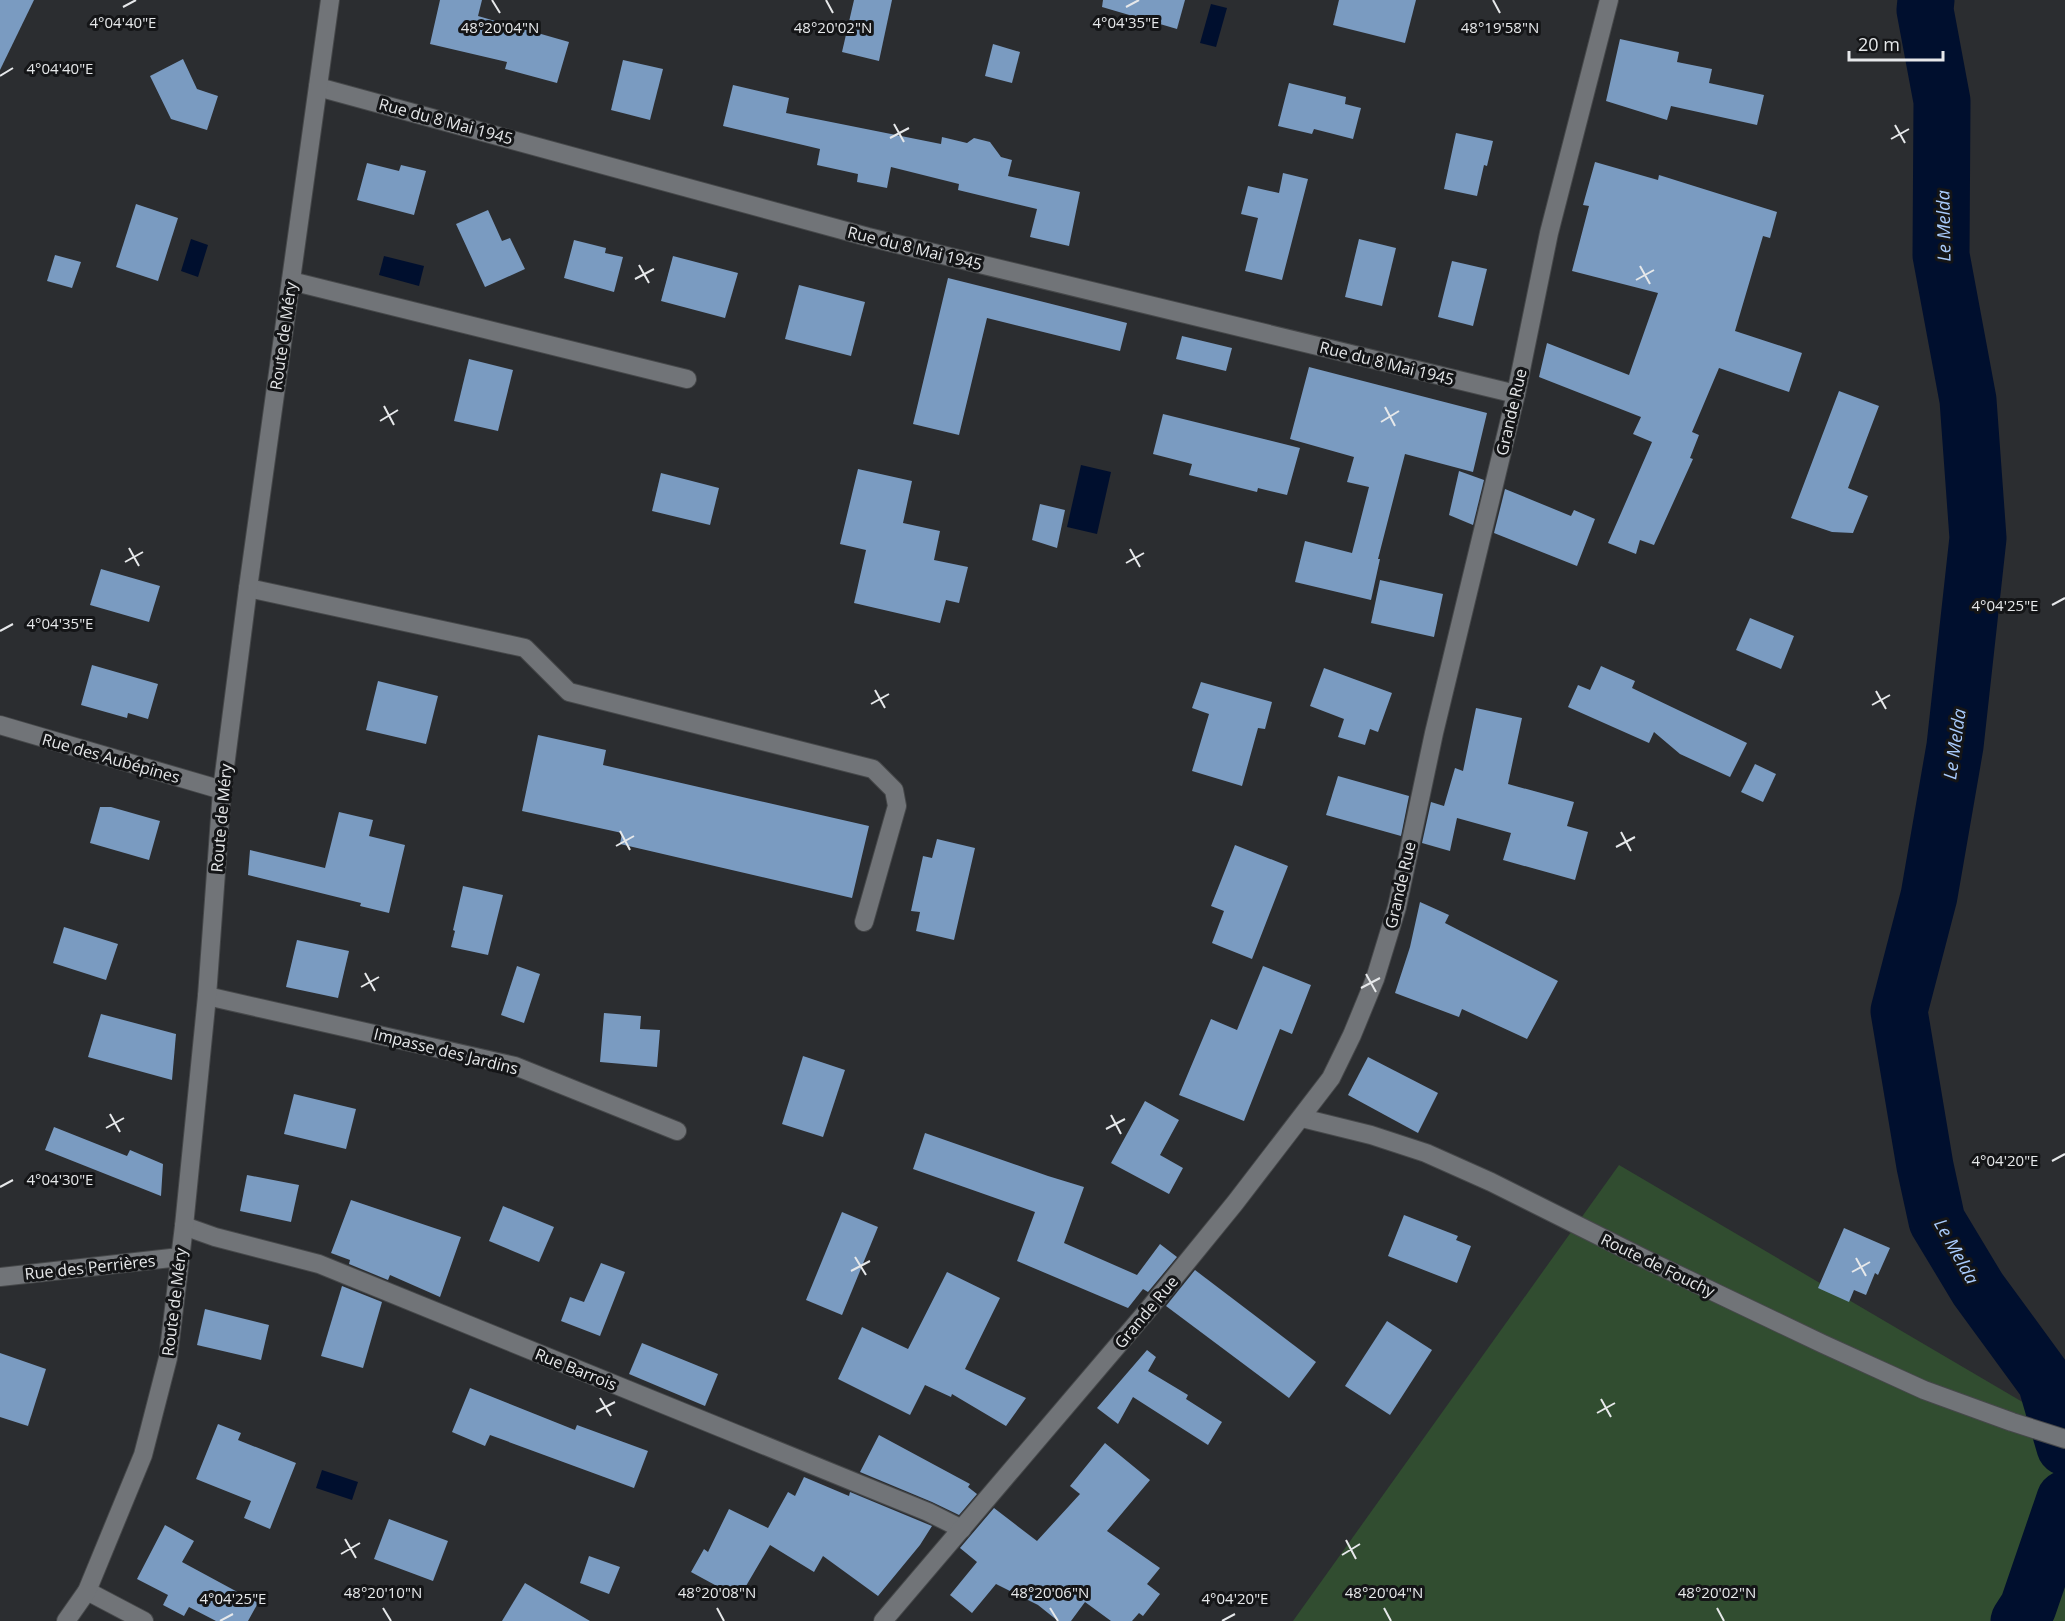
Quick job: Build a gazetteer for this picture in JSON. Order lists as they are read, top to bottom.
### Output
{
  "streets": {
    "street": [
      "Rue du 8 Mai 1945",
      "Route de Méry",
      "Grande Rue",
      "Rue des Aubépines",
      "Impasse des Jardins",
      "Route de Fouchy",
      "Rue des Perrières",
      "Rue Barrois"
    ]
  },
  "crossings": [
    ["Rue du 8 Mai 1945", "Route de Méry"],
    ["Rue du 8 Mai 1945", "Grande Rue"],
    ["Route de Méry", "Rue des Aubépines"],
    ["Route de Méry", "Impasse des Jardins"],
    ["Route de Méry", "Rue des Perrières"],
    ["Route de Méry", "Rue Barrois"],
    ["Grande Rue", "Route de Fouchy"],
    ["Grande Rue", "Rue Barrois"]
  ],
  "water": ["Le Melda"],
  "scale_bar": "20 m",
  "coordinates": [
    "4°04'40\"E",
    "4°04'35\"E",
    "48°19'58\"N",
    "48°20'04\"N",
    "48°20'02\"N",
    "4°04'25\"E",
    "4°04'20\"E",
    "4°04'30\"E",
    "48°20'10\"N",
    "48°20'08\"N",
    "48°20'06\"N"
  ]
}
